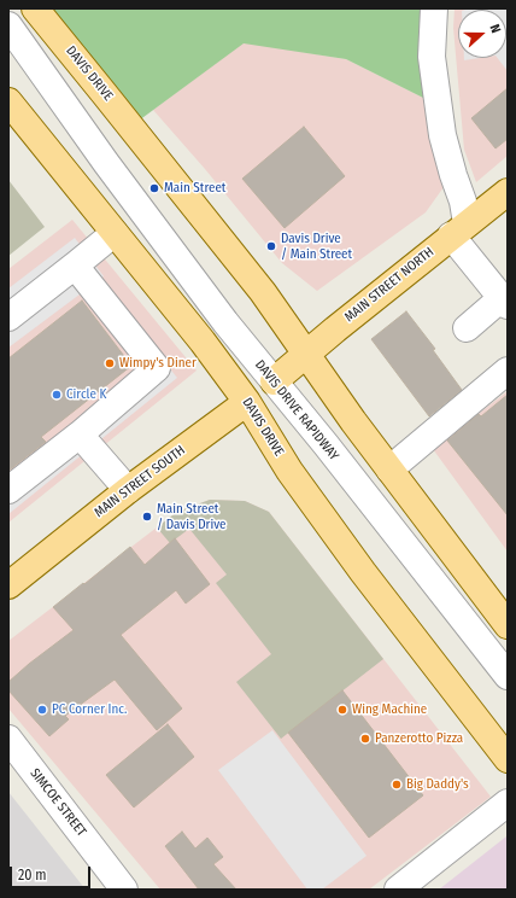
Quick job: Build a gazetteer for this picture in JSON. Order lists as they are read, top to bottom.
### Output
{
  "streets": {
    "main road": ["DAVIS DRIVE", "MAIN STREET NORTH", "MAIN STREET SOUTH"],
    "street": ["DAVIS DRIVE RAPIDWAY", "SIMCOE STREET"]
  },
  "crossings": [
    ["DAVIS DRIVE", "MAIN STREET NORTH"],
    ["DAVIS DRIVE", "MAIN STREET SOUTH"],
    ["MAIN STREET NORTH", "DAVIS DRIVE RAPIDWAY"],
    ["MAIN STREET NORTH", "MAIN STREET SOUTH"],
    ["DAVIS DRIVE RAPIDWAY", "MAIN STREET SOUTH"]
  ],
  "places": [
    "Main Street",
    "Davis Drive / Main Street",
    "Wimpy's Diner",
    "Circle K",
    "Main Street / Davis Drive",
    "PC Corner Inc.",
    "Wing Machine",
    "Panzerotto Pizza",
    "Big Daddy's"
  ],
  "scale_bar": "20 m",
  "north": "right"
}
